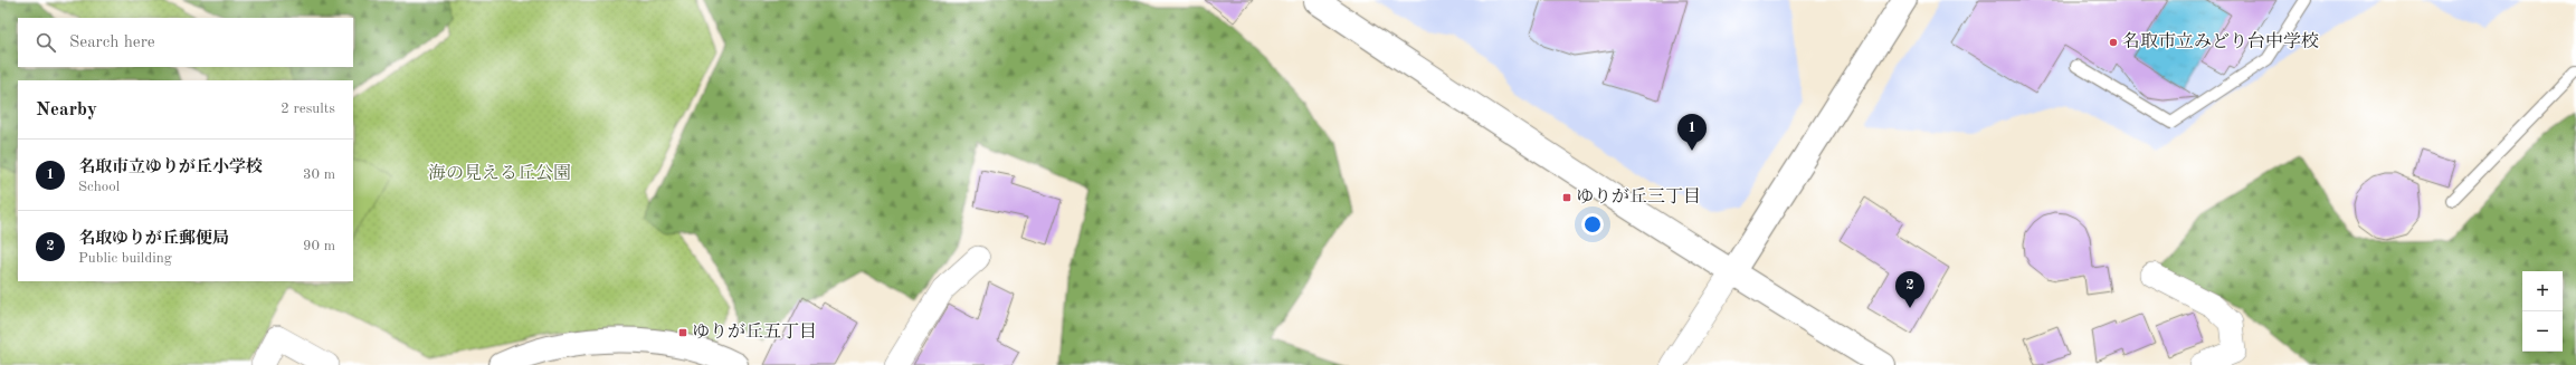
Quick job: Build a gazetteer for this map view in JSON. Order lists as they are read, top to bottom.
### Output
{
  "parks": ["海の見える丘公園"],
  "places": {
    "other": ["名取市立みどり台中学校"],
    "transit": ["ゆりが丘三丁目", "ゆりが丘五丁目"]
  },
  "page": {
    "search": "Search here",
    "heading": ["Nearby", "2 results"],
    "pins": ["1", "2"],
    "list": [
      {
        "mark": "1",
        "name": "名取市立ゆりが丘小学校",
        "note": "School",
        "value": "30 m"
      },
      {
        "mark": "2",
        "name": "名取ゆりが丘郵便局",
        "note": "Public building",
        "value": "90 m"
      }
    ],
    "map_buttons": ["+", "−"]
  }
}
